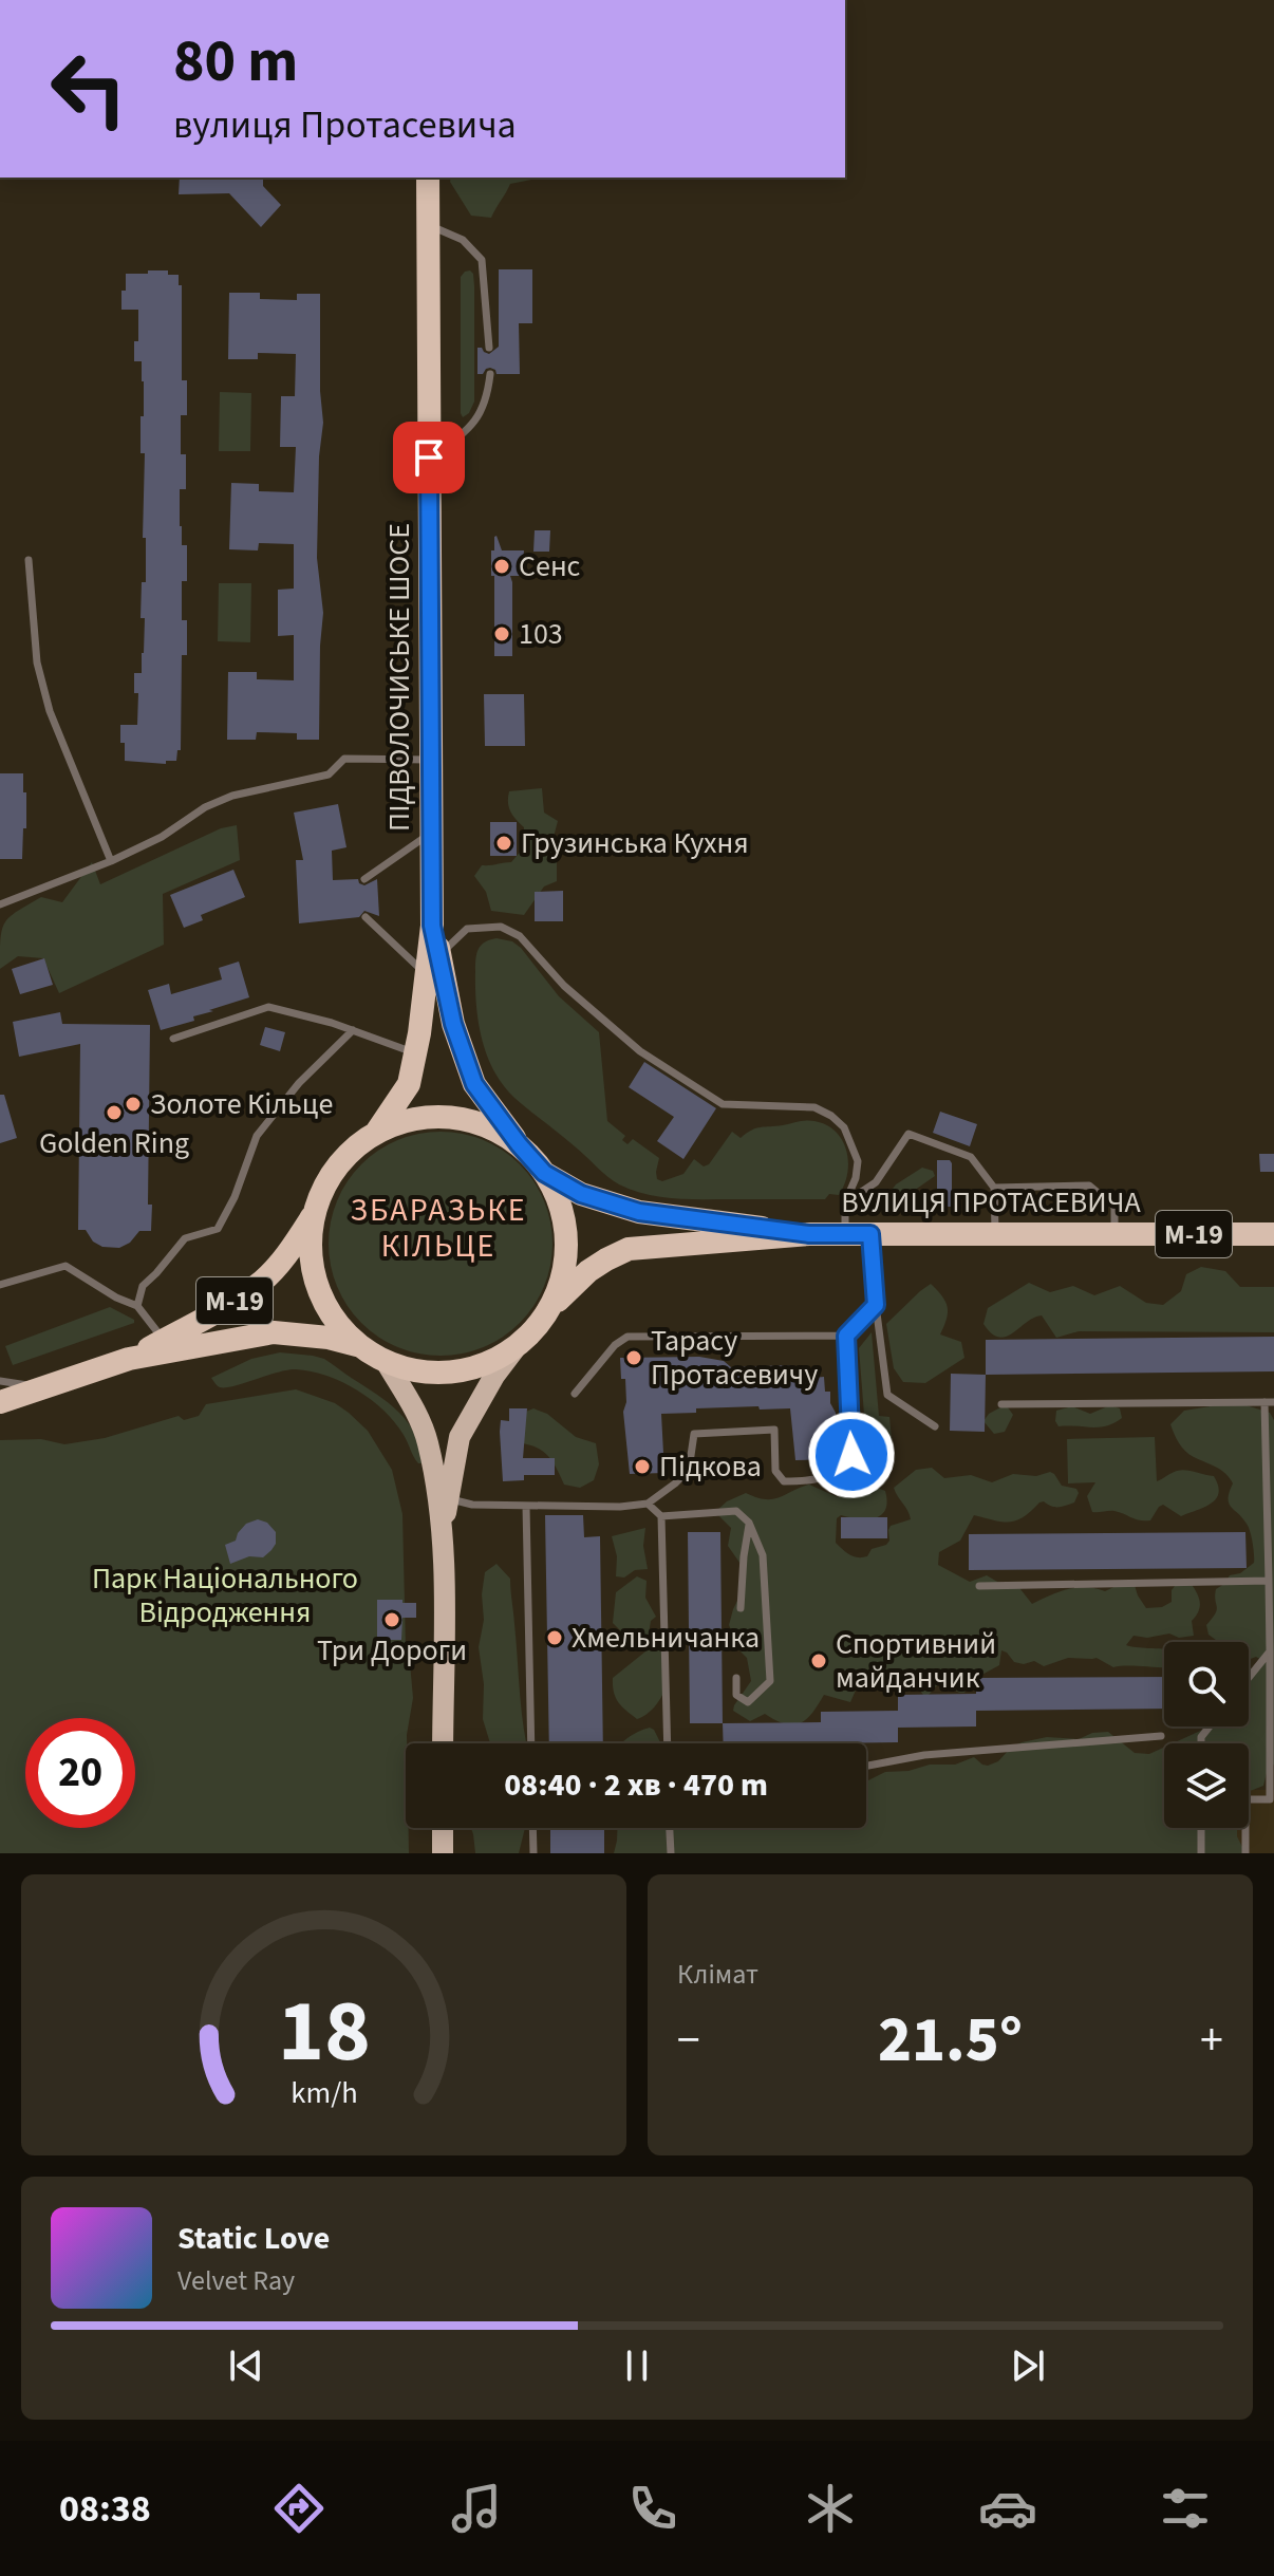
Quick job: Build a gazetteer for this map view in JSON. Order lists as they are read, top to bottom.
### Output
{
  "streets": {
    "highway": ["ПІДВОЛОЧИСЬКЕ ШОСЕ", "ВУЛИЦЯ ПРОТАСЕВИЧА", "М-19"]
  },
  "crossings": [
    ["ПІДВОЛОЧИСЬКЕ ШОСЕ", "ВУЛИЦЯ ПРОТАСЕВИЧА"],
    ["ПІДВОЛОЧИСЬКЕ ШОСЕ", "М-19"],
    ["ВУЛИЦЯ ПРОТАСЕВИЧА", "М-19"]
  ],
  "districts": ["ЗБАРАЗЬКЕ КІЛЬЦЕ"],
  "parks": ["Парк Національного Відродження"],
  "places": [
    "Сенс",
    "103",
    "Грузинська Кухня",
    "Золоте Кільце",
    "Golden Ring",
    "Тарасу Протасевичу",
    "Підкова",
    "Три Дороги",
    "Хмельничанка",
    "Спортивний майданчик"
  ],
  "page": {
    "turn": ["80 m", "вулиця Протасевича"],
    "limit": "20",
    "trip": "08:40 · 2 хв · 470 m",
    "tile": "Клімат",
    "heat": ["−", "21.5°", "+"],
    "song": ["Static Love", "Velvet Ray"],
    "tabs": "08:38",
    "gauge": ["18", "km/h"]
  }
}
